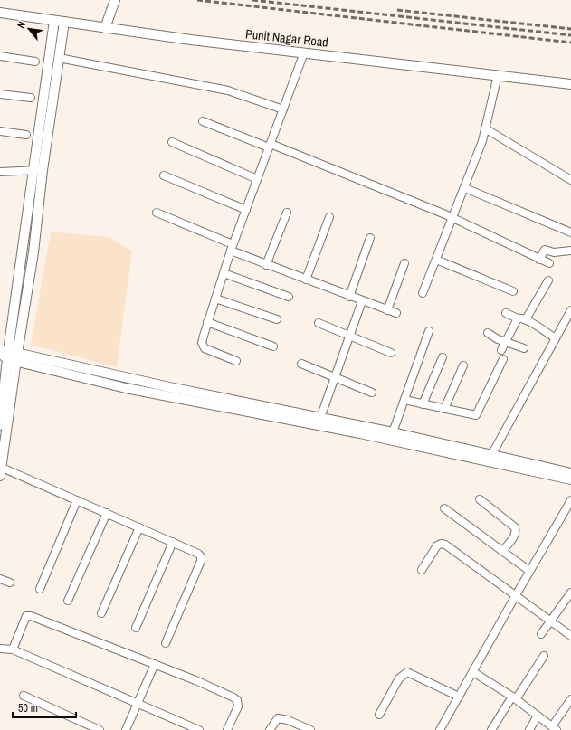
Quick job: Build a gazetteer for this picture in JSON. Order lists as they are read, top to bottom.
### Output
{
  "streets": {
    "street": ["Punit Nagar Road"]
  },
  "scale_bar": "50 m",
  "north": "top left"
}
